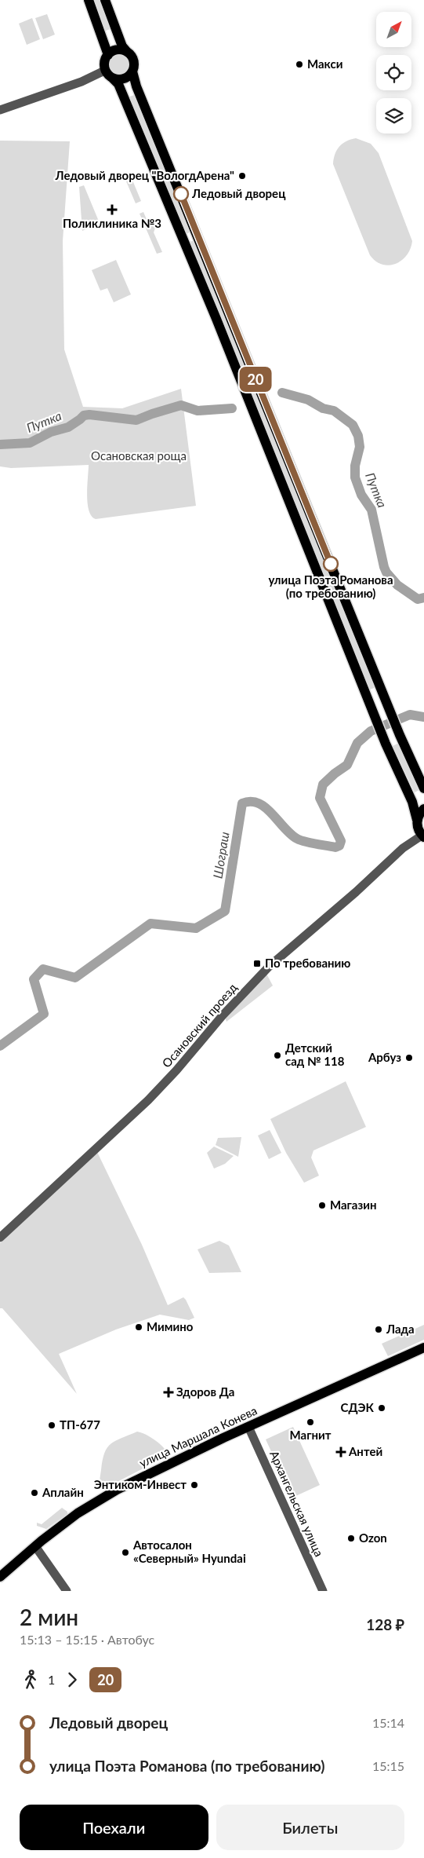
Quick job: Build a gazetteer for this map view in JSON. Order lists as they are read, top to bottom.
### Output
{
  "streets": {
    "main road": ["улица Маршала Конева"],
    "street": ["Осановский проезд", "Архангельская улица"]
  },
  "crossings": [
    ["улица Маршала Конева", "Архангельская улица"]
  ],
  "water": ["Путка", "Шограш"],
  "parks": ["Осановская роща"],
  "places": {
    "other": [
      "Макси",
      "Ледовый дворец \"ВологдАрена\"",
      "Ледовый дворец",
      "улица Поэта Романова (по требованию)",
      "Детский сад № 118",
      "Арбуз",
      "Магазин",
      "Мимино",
      "Лада",
      "СДЭК",
      "Магнит",
      "ТП-677",
      "Энтиком-Инвест",
      "Аплайн",
      "Ozon",
      "Автосалон «Северный» Hyundai"
    ],
    "health": ["Поликлиника №3", "Здоров Да", "Антей"],
    "transit": ["По требованию"]
  },
  "lines": ["bus line 20"],
  "north": "top right",
  "page": {
    "on_map": "20",
    "heading": ["2 мин", "15:13 – 15:15 · Автобус", "128 ₽"],
    "legs": ["1", "20"],
    "list": [
      {
        "name": "Ледовый дворец",
        "value": "15:14"
      },
      {
        "name": "улица Поэта Романова (по требованию)",
        "value": "15:15"
      }
    ],
    "buttons": ["Поехали", "Билеты"]
  }
}
